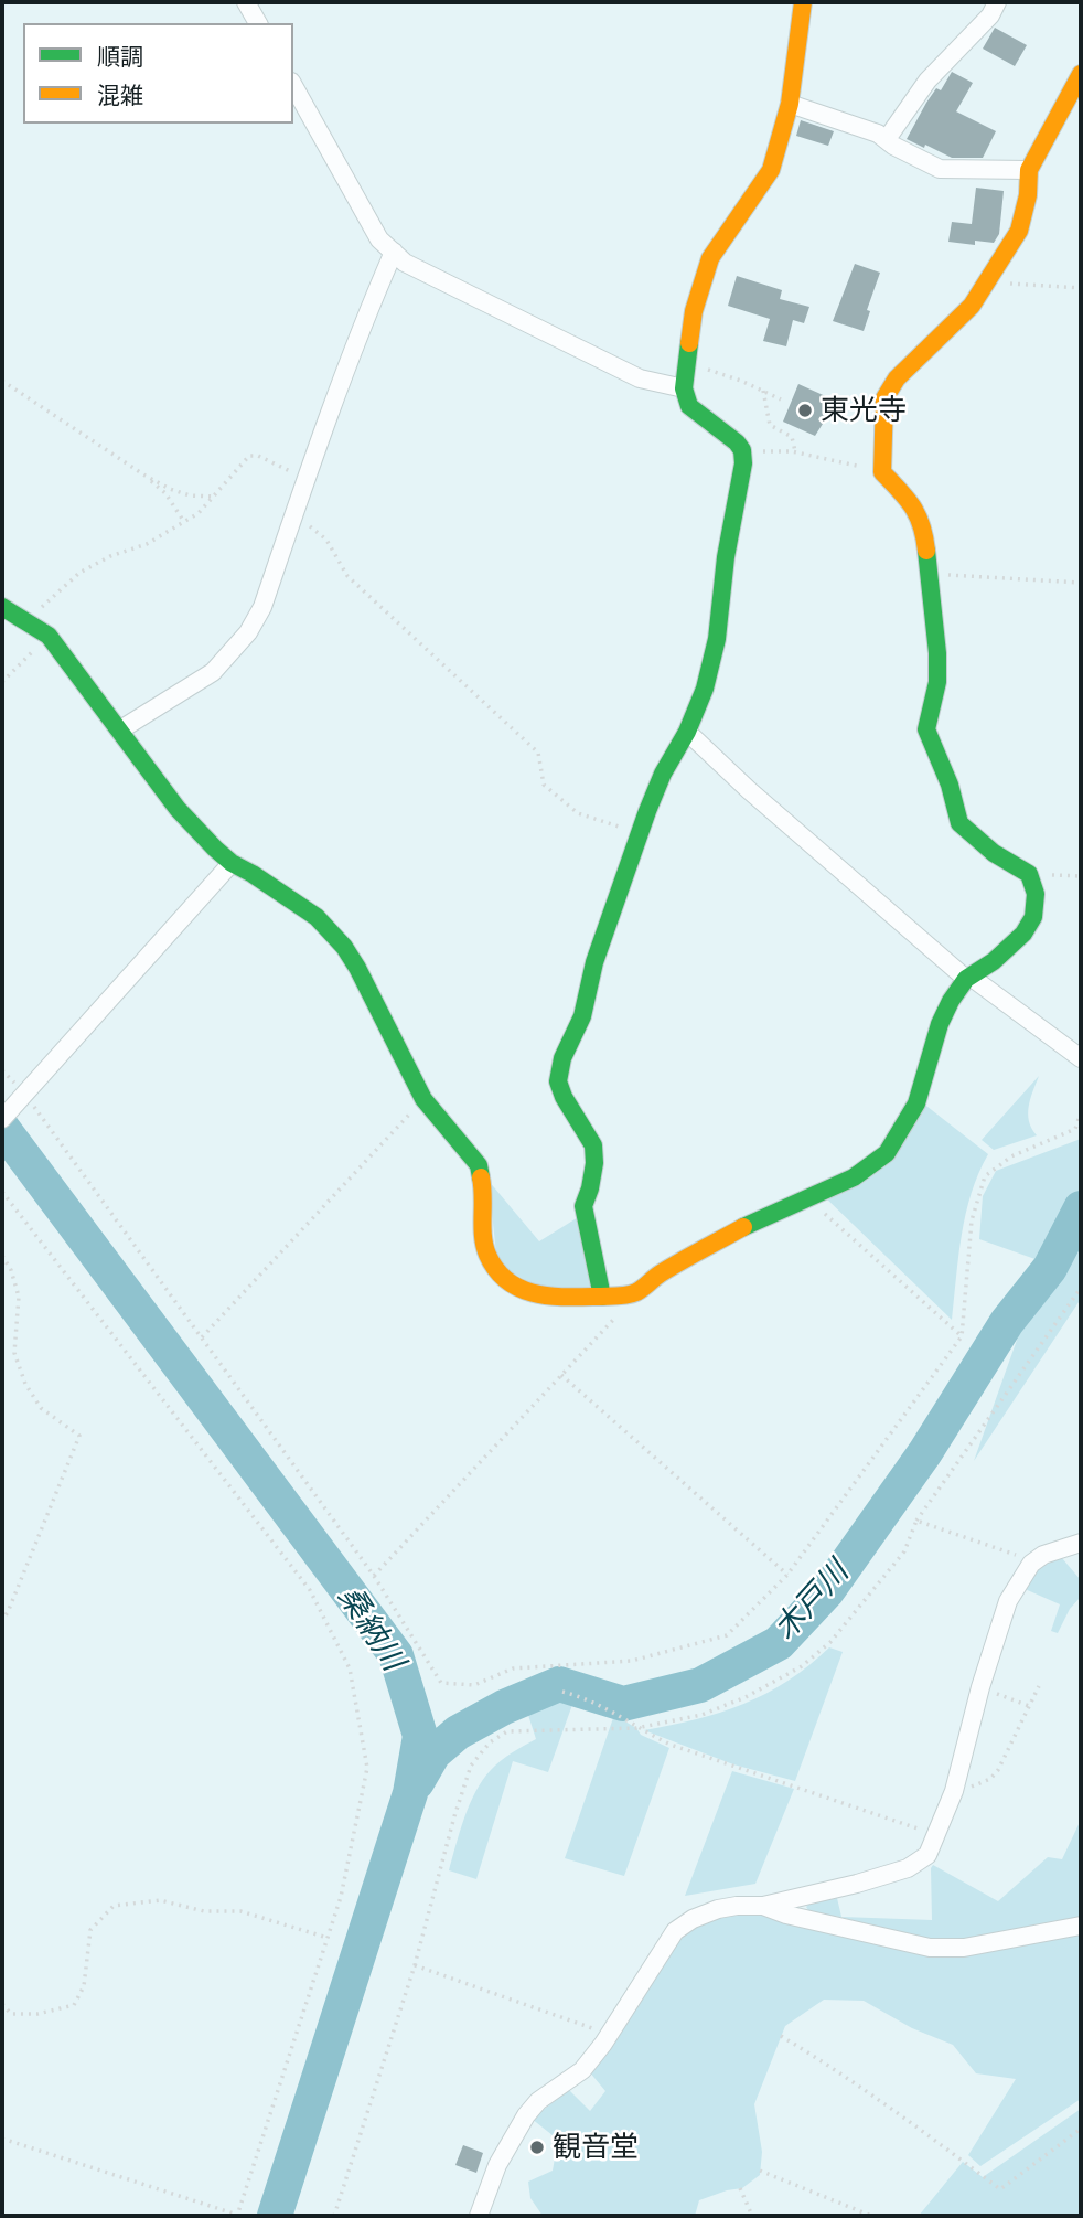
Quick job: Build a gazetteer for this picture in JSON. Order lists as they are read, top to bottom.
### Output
{
  "water": ["木戸川", "桑納川"],
  "places": ["東光寺", "観音堂"],
  "legend": ["順調", "混雑"]
}
